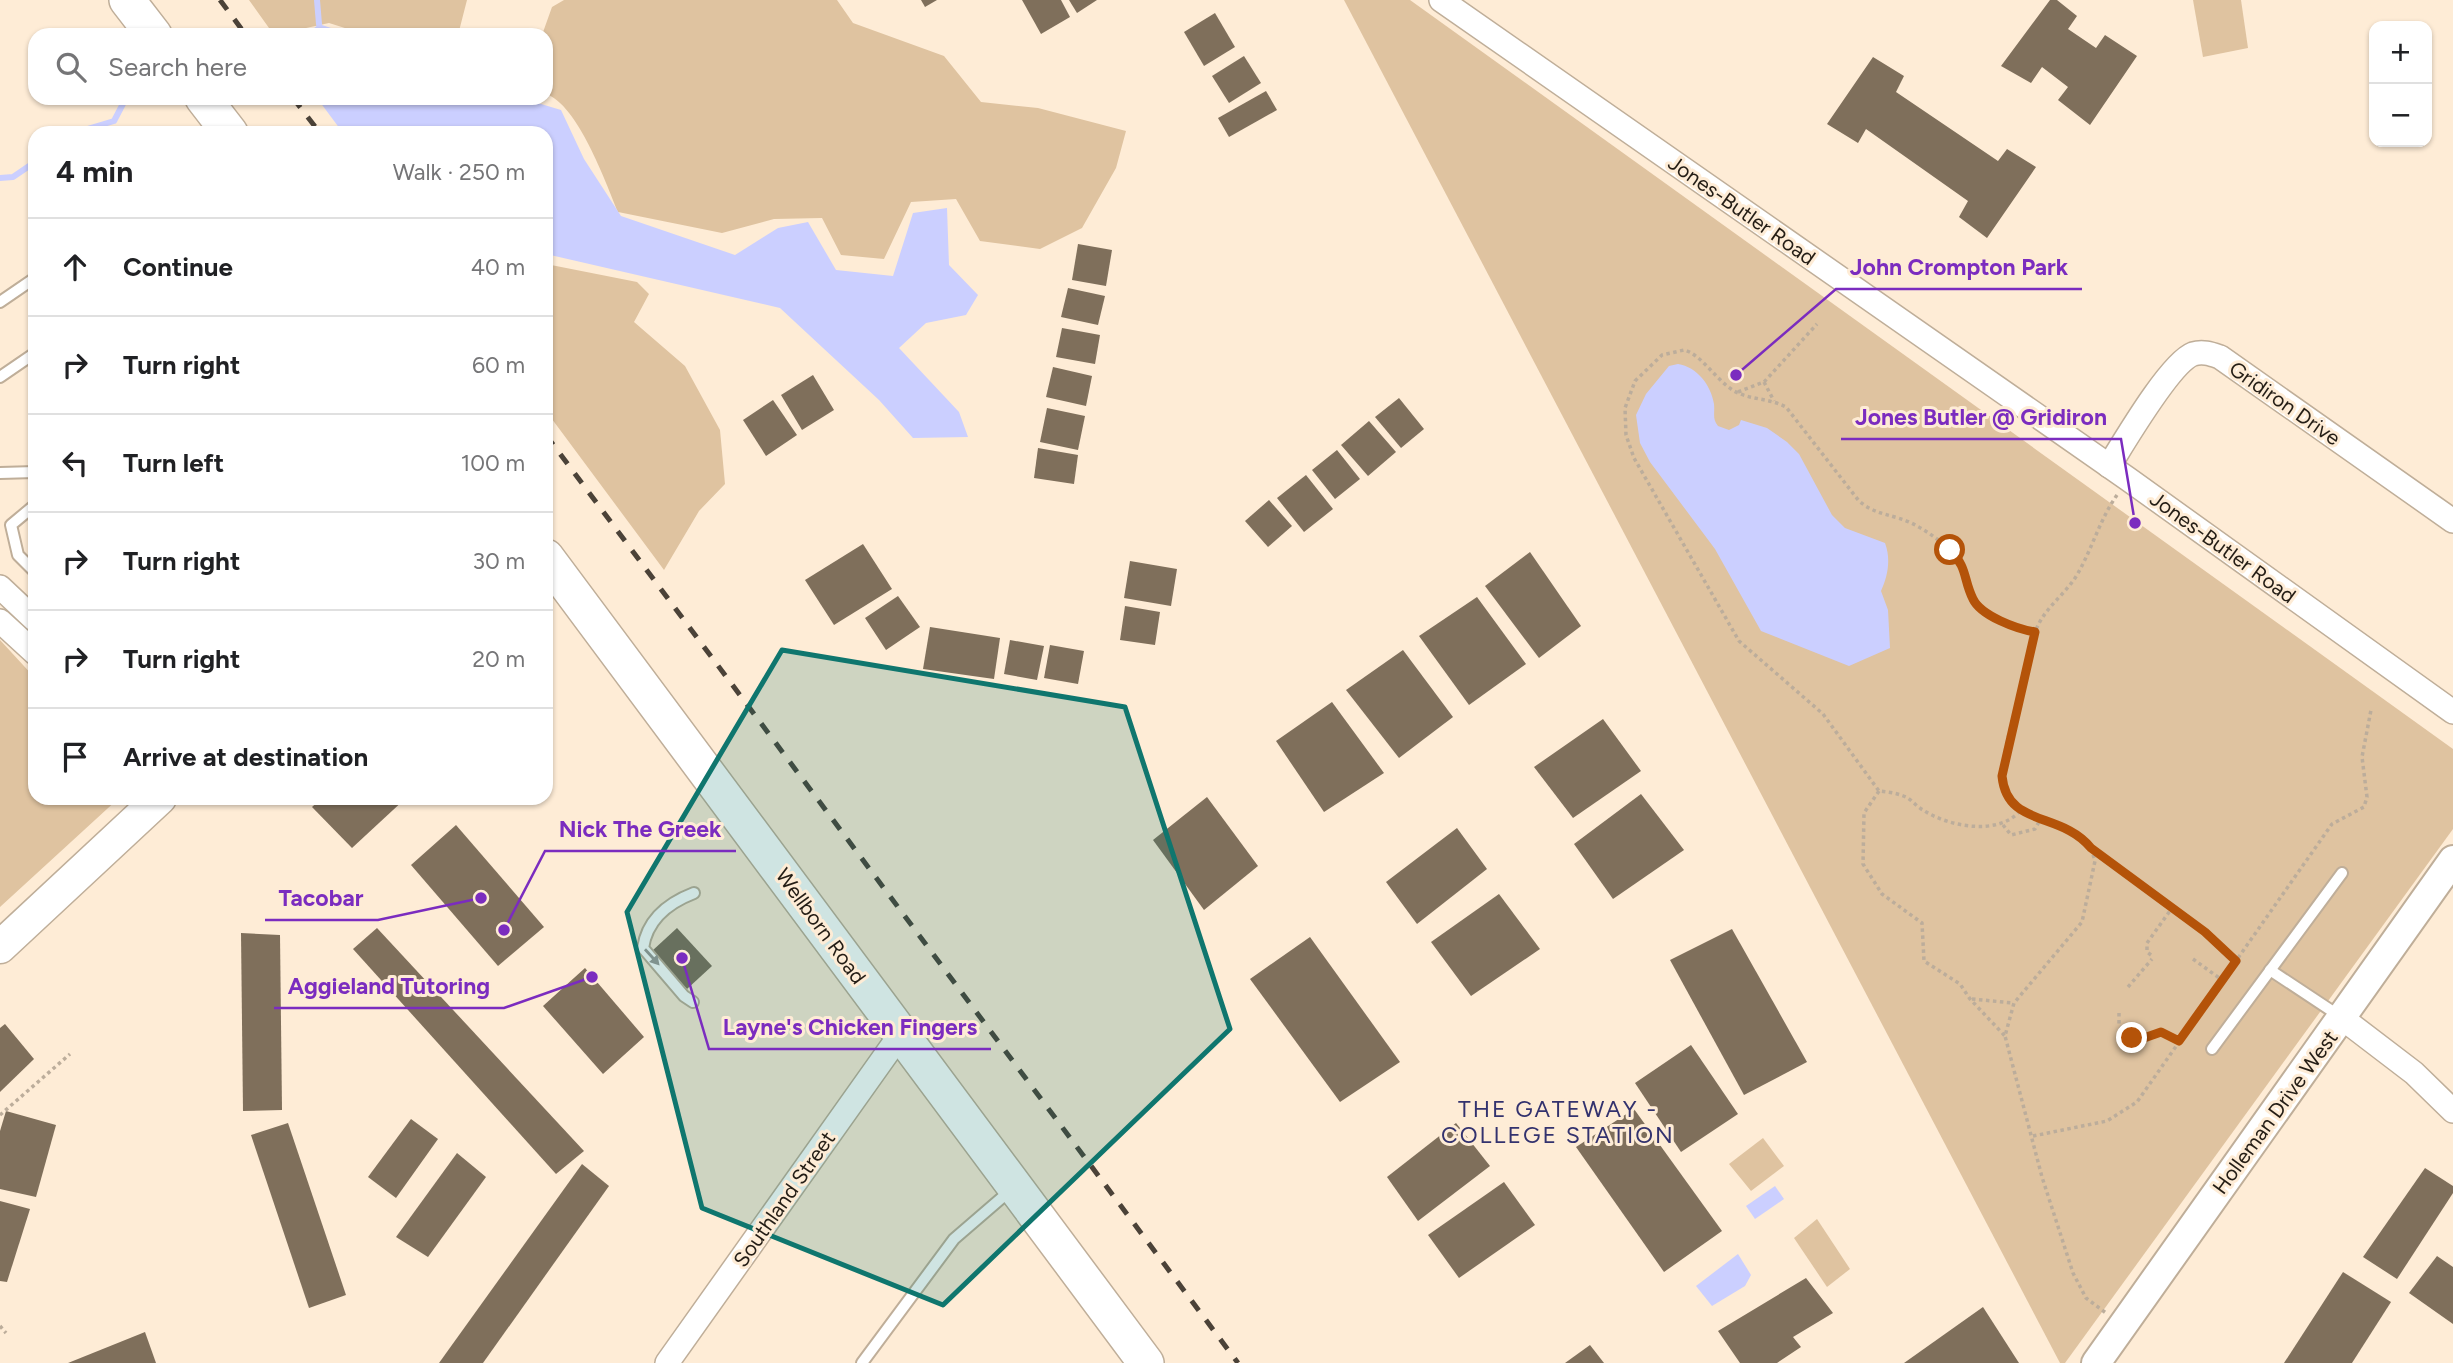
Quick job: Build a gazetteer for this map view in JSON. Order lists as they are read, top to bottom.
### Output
{
  "streets": {
    "main road": ["Wellborn Road"],
    "street": [
      "Jones-Butler Road",
      "Gridiron Drive",
      "Holleman Drive West",
      "Southland Street"
    ]
  },
  "crossings": [
    ["Jones-Butler Road", "Gridiron Drive"],
    ["Wellborn Road", "Southland Street"]
  ],
  "districts": ["THE GATEWAY - COLLEGE STATION"],
  "places": [
    "John Crompton Park",
    "Jones Butler @ Gridiron",
    "Tacobar",
    "Nick The Greek",
    "Layne's Chicken Fingers",
    "Aggieland Tutoring"
  ],
  "page": {
    "map_buttons": ["+", "−"],
    "search": "Search here",
    "heading": ["4 min", "Walk · 250 m"],
    "list": [
      ["Continue", "40 m"],
      ["Turn right", "60 m"],
      ["Turn left", "100 m"],
      ["Turn right", "30 m"],
      ["Turn right", "20 m"],
      "Arrive at destination"
    ]
  }
}
